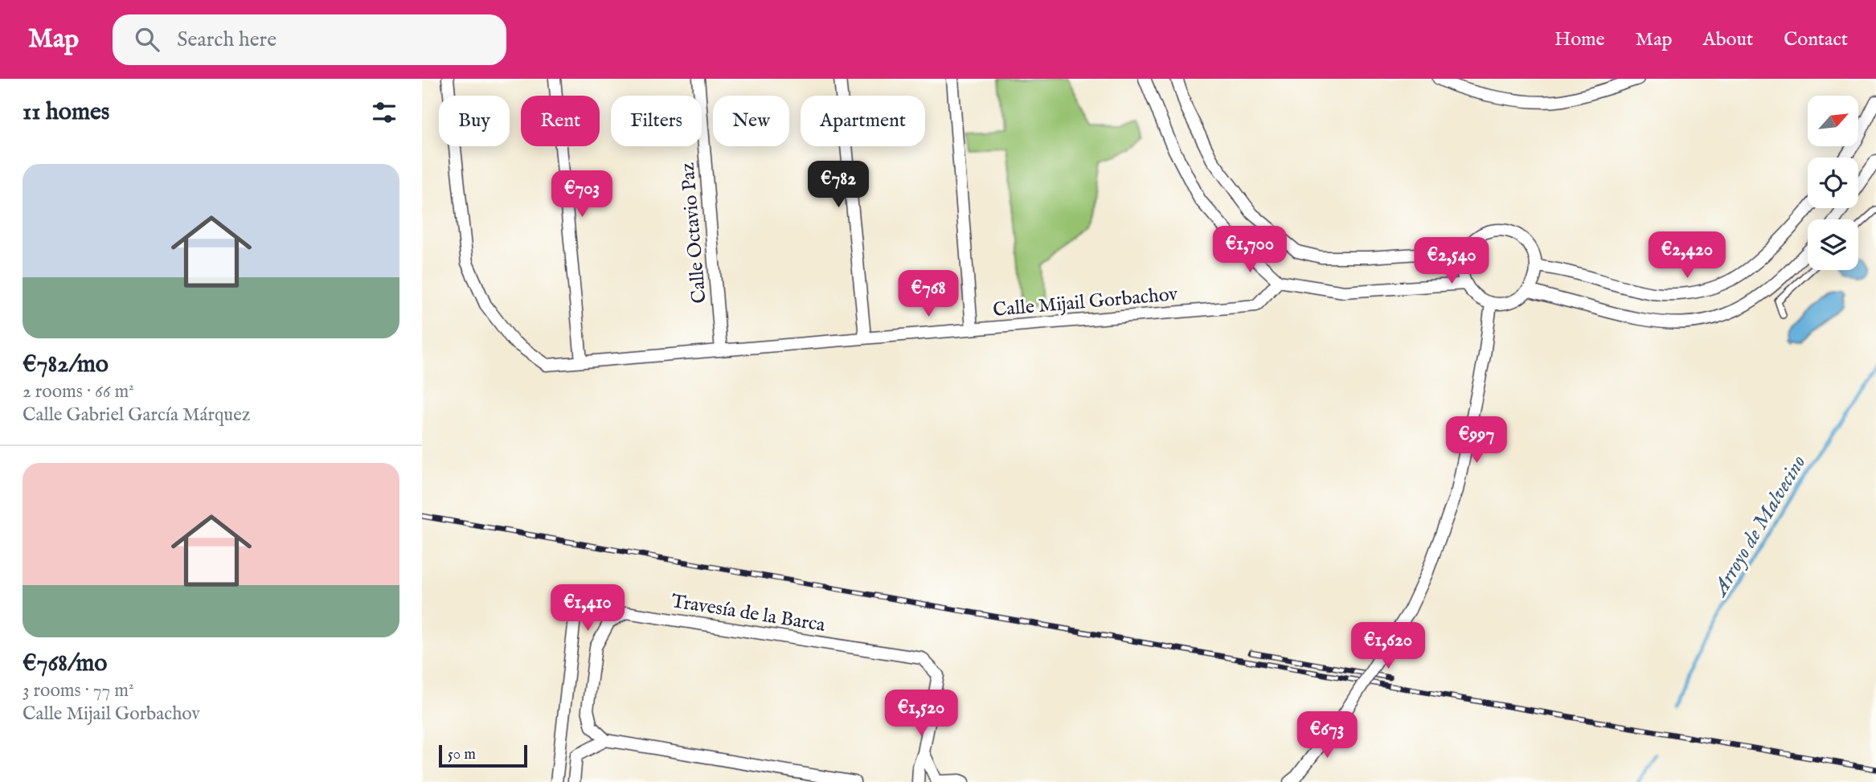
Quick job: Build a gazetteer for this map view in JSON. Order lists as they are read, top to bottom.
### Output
{
  "streets": {
    "street": ["Calle Octavio Paz", "Calle Mijail Gorbachov", "Travesía de la Barca"]
  },
  "crossings": [
    ["Calle Octavio Paz", "Calle Mijail Gorbachov"]
  ],
  "water": ["Arroyo de Malvecino"],
  "scale_bar": "50 m",
  "north": "top right",
  "page": {
    "header": "Map",
    "search": "Search here",
    "nav": [
      "Home",
      "Map",
      "About",
      "Contact"
    ],
    "heading": "11 homes",
    "chip": [
      "Buy",
      "Rent",
      "Filters",
      "New",
      "Apartment"
    ],
    "list": [
      {
        "name": "€782/mo",
        "note": "2 rooms · 66 m² · Calle Gabriel García Márquez"
      },
      {
        "name": "€768/mo",
        "note": "3 rooms · 77 m² · Calle Mijail Gorbachov"
      }
    ],
    "price": [
      "€782",
      "€703",
      "€1,700",
      "€2,420",
      "€2,540",
      "€768",
      "€997",
      "€1,410",
      "€1,620",
      "€1,520",
      "€673"
    ],
    "scale": "50 m"
  }
}
